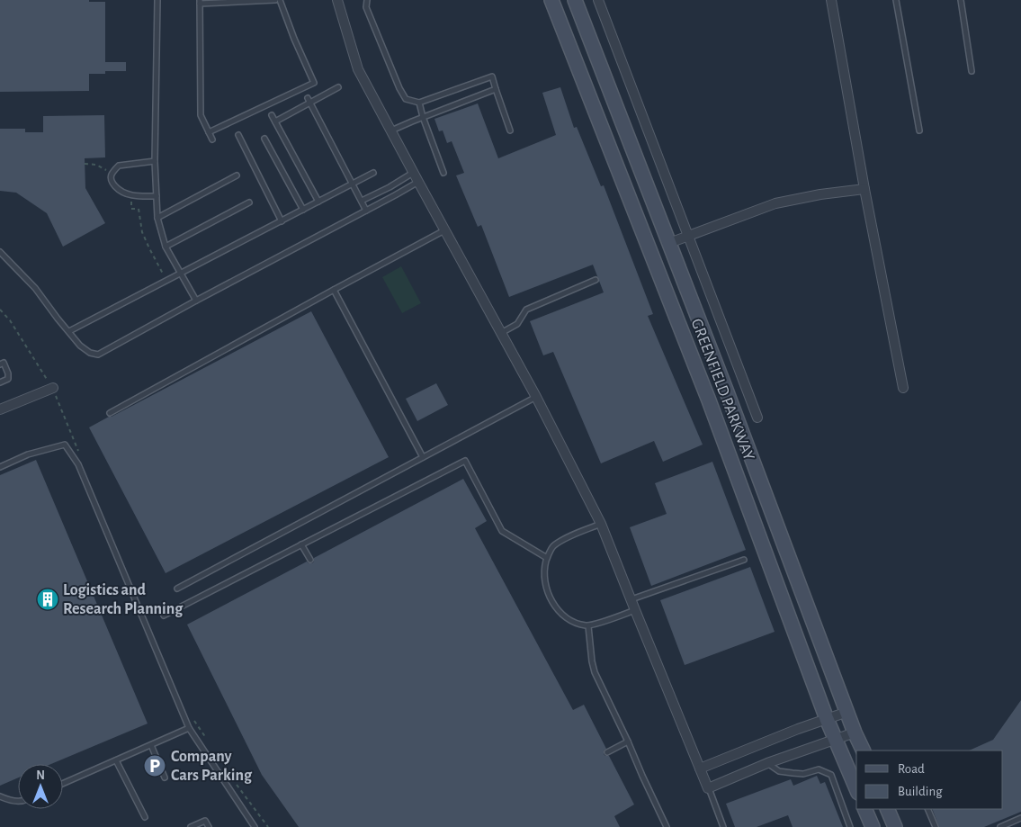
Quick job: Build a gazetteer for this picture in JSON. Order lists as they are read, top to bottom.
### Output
{
  "streets": {
    "main road": ["GREENFIELD PARKWAY"]
  },
  "places": {
    "building": ["Logistics and Research Planning"],
    "parking": ["Company Cars Parking"]
  },
  "legend": ["Road", "Building"],
  "north": "top"
}
